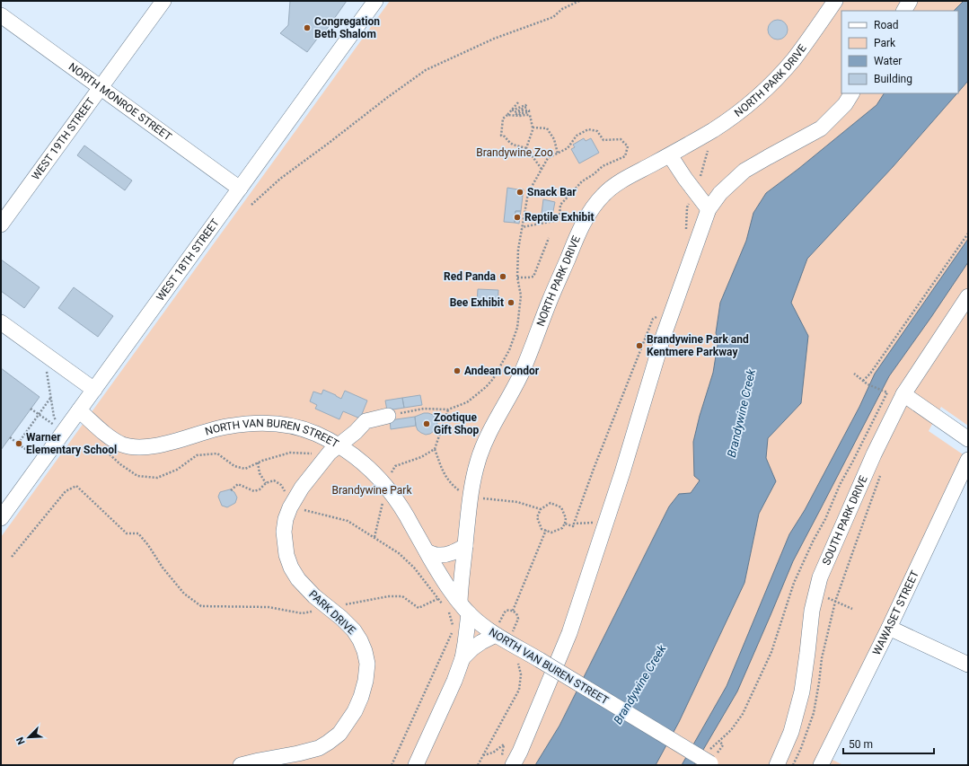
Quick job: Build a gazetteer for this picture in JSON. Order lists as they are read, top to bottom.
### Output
{
  "streets": {
    "street": [
      "NORTH PARK DRIVE",
      "NORTH MONROE STREET",
      "WEST 19TH STREET",
      "WEST 18TH STREET",
      "NORTH VAN BUREN STREET",
      "SOUTH PARK DRIVE",
      "PARK DRIVE",
      "WAWASET STREET"
    ]
  },
  "crossings": [
    ["NORTH PARK DRIVE", "NORTH VAN BUREN STREET"],
    ["NORTH MONROE STREET", "WEST 19TH STREET"],
    ["NORTH MONROE STREET", "WEST 18TH STREET"],
    ["WEST 18TH STREET", "NORTH VAN BUREN STREET"],
    ["NORTH VAN BUREN STREET", "PARK DRIVE"]
  ],
  "water": ["Brandywine Creek"],
  "parks": ["Brandywine Zoo", "Brandywine Park"],
  "places": [
    "Congregation Beth Shalom",
    "Snack Bar",
    "Reptile Exhibit",
    "Red Panda",
    "Bee Exhibit",
    "Brandywine Park and Kentmere Parkway",
    "Andean Condor",
    "Zootique Gift Shop",
    "Warner Elementary School"
  ],
  "legend": [
    "Road",
    "Park",
    "Water",
    "Building"
  ],
  "scale_bar": "50 m",
  "north": "bottom left"
}
